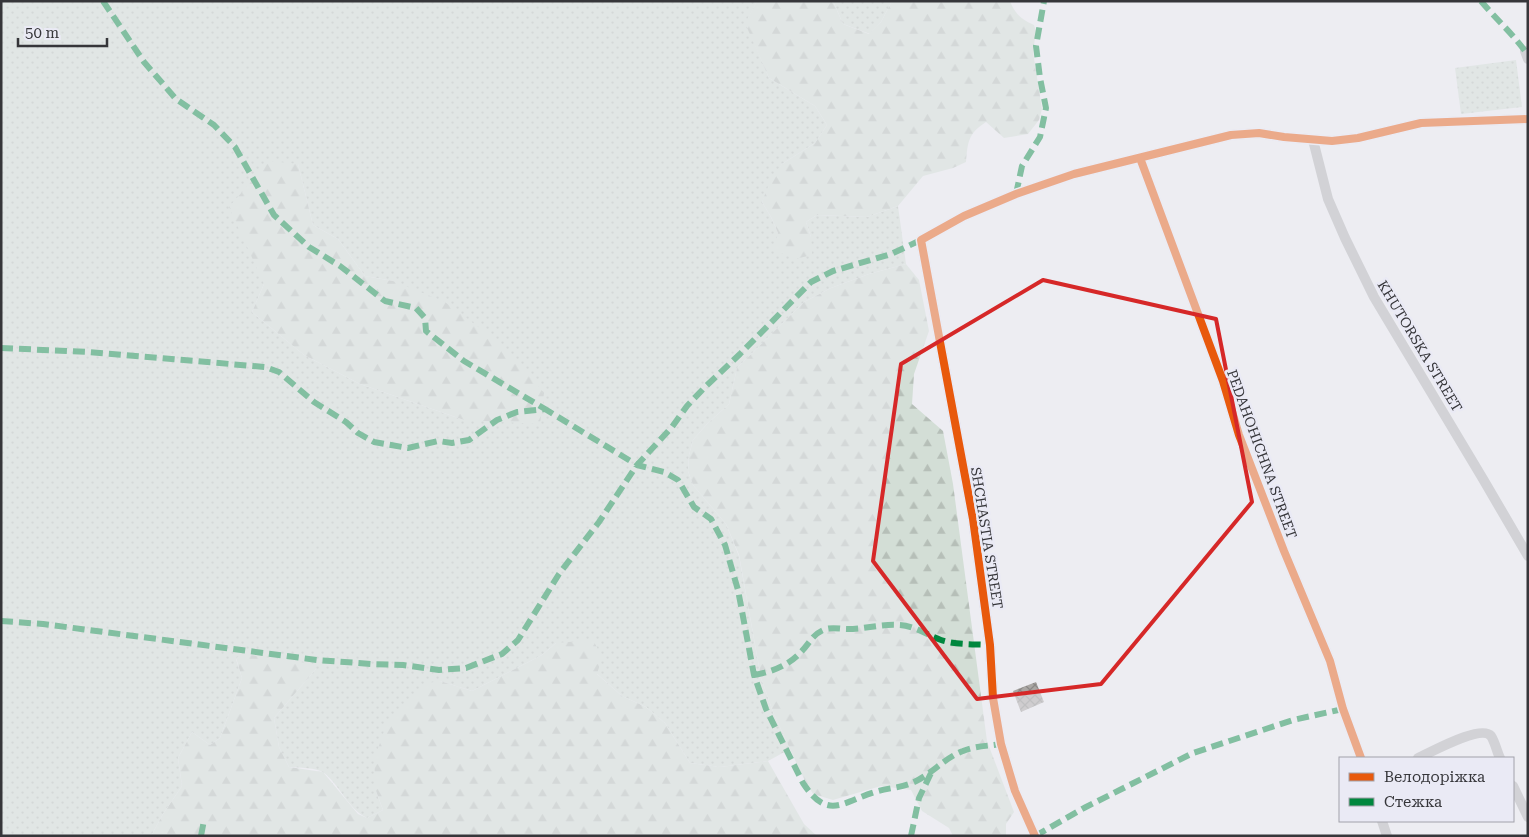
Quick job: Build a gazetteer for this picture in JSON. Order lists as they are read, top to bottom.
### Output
{
  "streets": {
    "street": ["KHUTORSKA STREET", "PEDAHOHICHNA STREET", "SHCHASTIA STREET"]
  },
  "crossings": [
    ["PEDAHOHICHNA STREET", "SHCHASTIA STREET"]
  ],
  "legend": ["Велодоріжка", "Стежка"],
  "scale_bar": "50 m"
}
